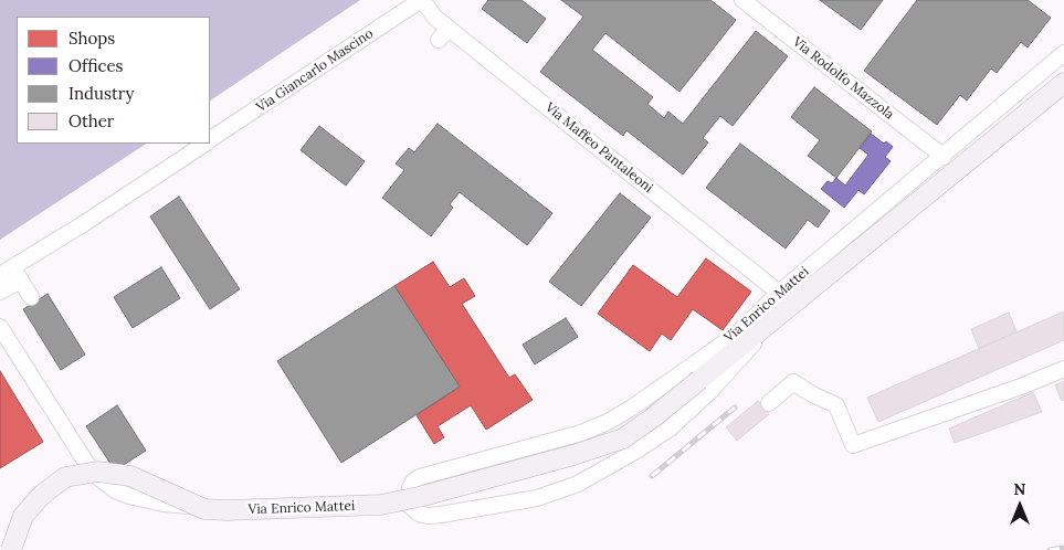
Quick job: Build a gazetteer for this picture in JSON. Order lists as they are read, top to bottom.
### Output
{
  "streets": {
    "main road": ["Via Enrico Mattei"],
    "street": ["Via Giancarlo Mascino", "Via Rodolfo Mazzola", "Via Maffeo Pantaleoni"]
  },
  "crossings": [
    ["Via Giancarlo Mascino", "Via Maffeo Pantaleoni"],
    ["Via Rodolfo Mazzola", "Via Enrico Mattei"],
    ["Via Maffeo Pantaleoni", "Via Enrico Mattei"]
  ],
  "legend": [
    "Shops",
    "Offices",
    "Industry",
    "Other"
  ],
  "north": "top"
}
